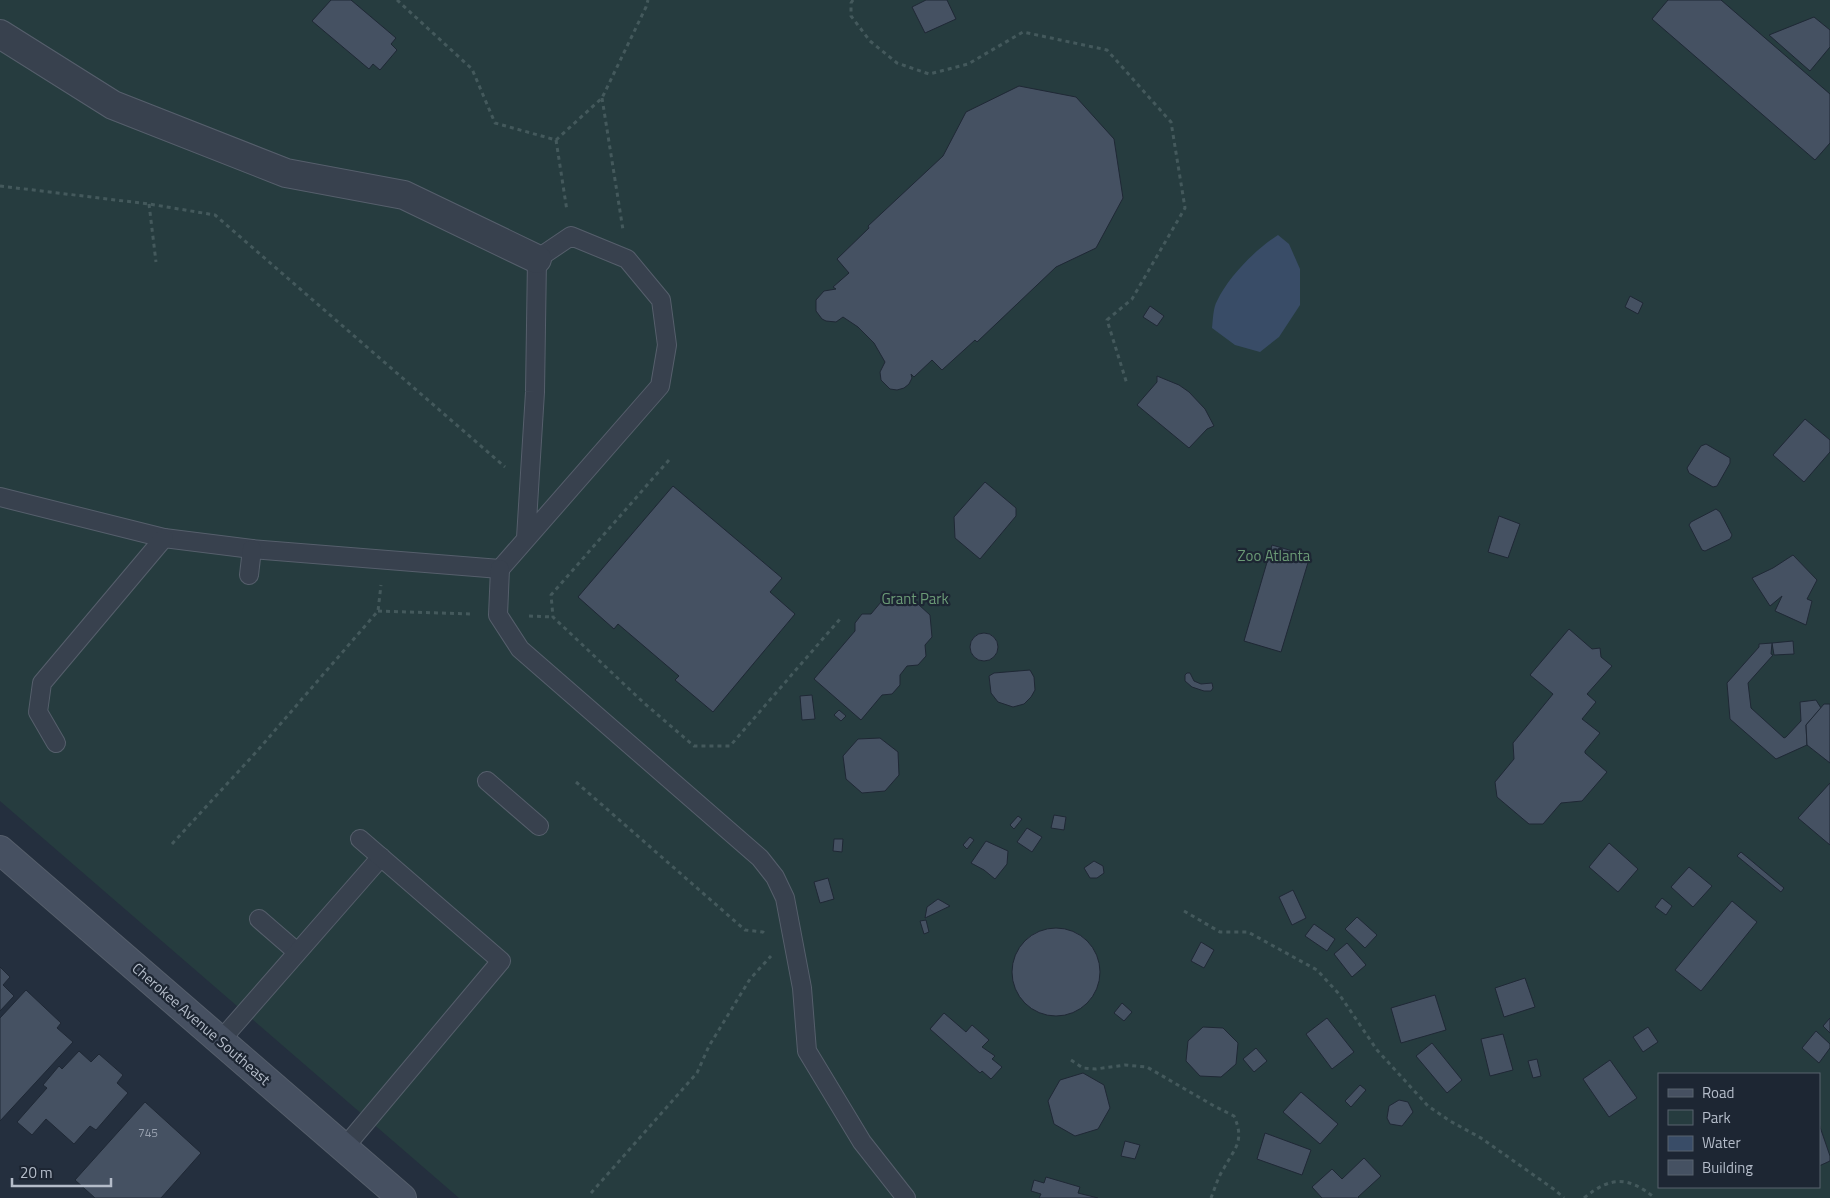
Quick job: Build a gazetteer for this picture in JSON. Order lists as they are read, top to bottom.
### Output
{
  "streets": {
    "street": ["Cherokee Avenue Southeast"]
  },
  "parks": ["Zoo Atlanta", "Grant Park"],
  "house_numbers": ["745"],
  "legend": [
    "Road",
    "Park",
    "Water",
    "Building"
  ],
  "scale_bar": "20 m"
}
